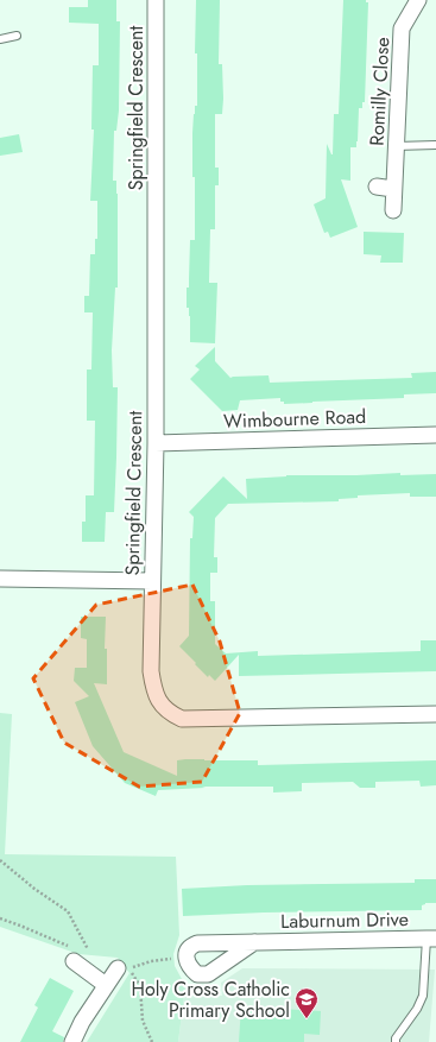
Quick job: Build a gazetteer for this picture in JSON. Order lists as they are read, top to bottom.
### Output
{
  "streets": {
    "street": [
      "Romilly Close",
      "Springfield Crescent",
      "Wimbourne Road",
      "Laburnum Drive"
    ]
  },
  "crossings": [
    ["Springfield Crescent", "Wimbourne Road"]
  ],
  "places": {
    "school or university": ["Holy Cross Catholic Primary School"]
  }
}
